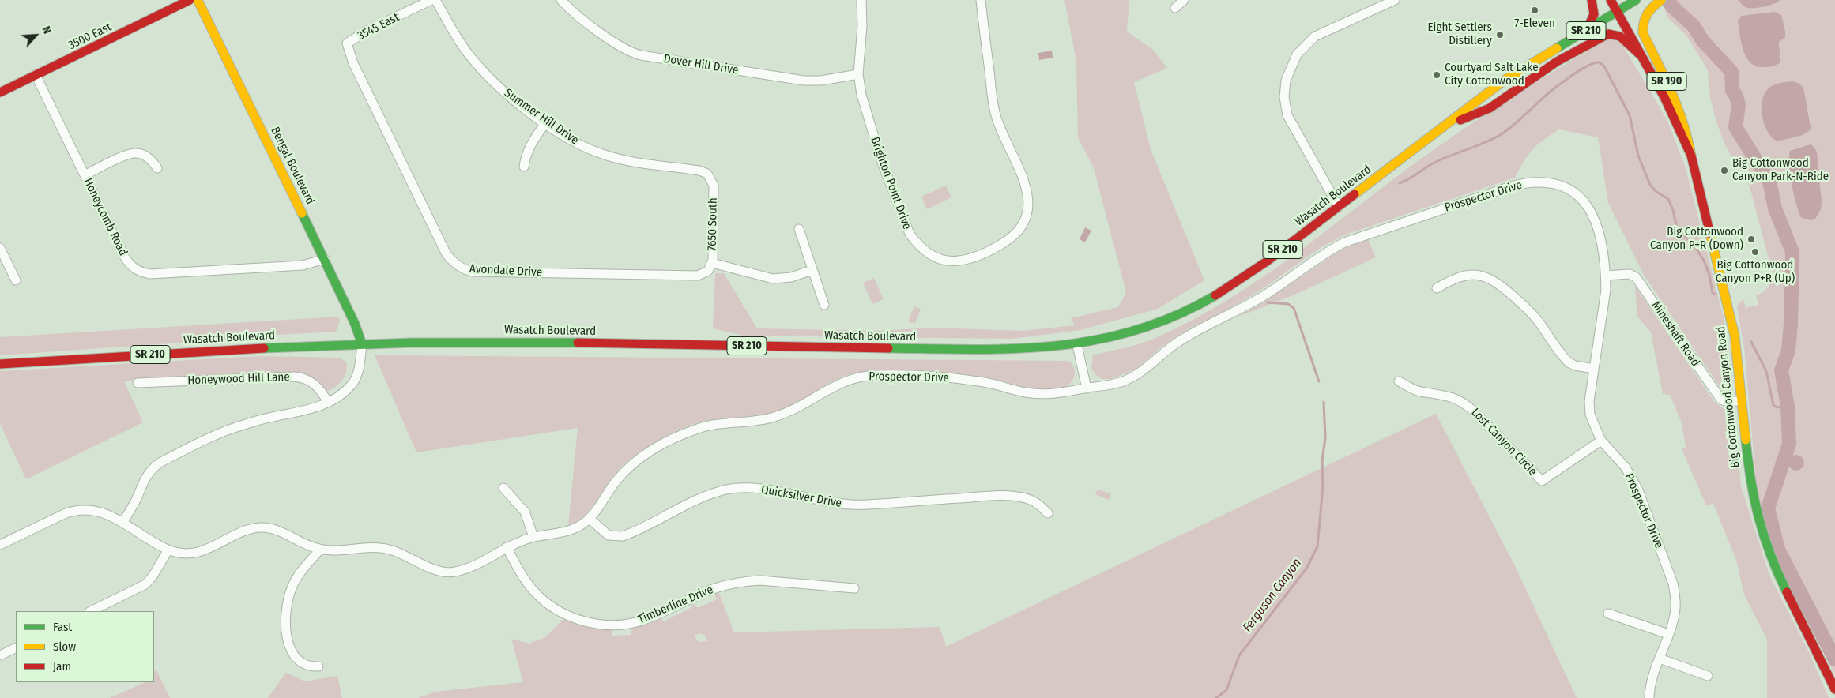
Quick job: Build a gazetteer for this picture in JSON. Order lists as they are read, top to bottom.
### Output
{
  "streets": {
    "main road": [
      "SR 210",
      "3500 East",
      "SR 190",
      "Bengal Boulevard",
      "Wasatch Boulevard",
      "Big Cottonwood Canyon Road"
    ],
    "street": [
      "3545 East",
      "Dover Hill Drive",
      "Summer Hill Drive",
      "Brighton Point Drive",
      "Prospector Drive",
      "Honeycomb Road",
      "7650 South",
      "Avondale Drive",
      "Mineshaft Road",
      "Honeywood Hill Lane",
      "Lost Canyon Circle",
      "Quicksilver Drive",
      "Timberline Drive"
    ]
  },
  "crossings": [
    ["3545 East", "Avondale Drive"],
    ["3500 East", "Honeycomb Road"],
    ["Dover Hill Drive", "Brighton Point Drive"],
    ["SR 190", "Big Cottonwood Canyon Road"],
    ["Summer Hill Drive", "7650 South"],
    ["Bengal Boulevard", "Wasatch Boulevard"],
    ["Bengal Boulevard", "Honeycomb Road"],
    ["Wasatch Boulevard", "Big Cottonwood Canyon Road"],
    ["Prospector Drive", "Mineshaft Road"],
    ["Prospector Drive", "Lost Canyon Circle"],
    ["Prospector Drive", "Quicksilver Drive"],
    ["Prospector Drive", "Timberline Drive"],
    ["7650 South", "Avondale Drive"],
    ["Mineshaft Road", "Big Cottonwood Canyon Road"]
  ],
  "water": ["Ferguson Canyon"],
  "places": [
    "7-Eleven",
    "Eight Settlers Distillery",
    "Courtyard Salt Lake City Cottonwood",
    "Big Cottonwood Canyon Park-N-Ride",
    "Big Cottonwood Canyon P+R (Down)",
    "Big Cottonwood Canyon P+R (Up)"
  ],
  "legend": ["Fast", "Slow", "Jam"],
  "north": "top right"
}
